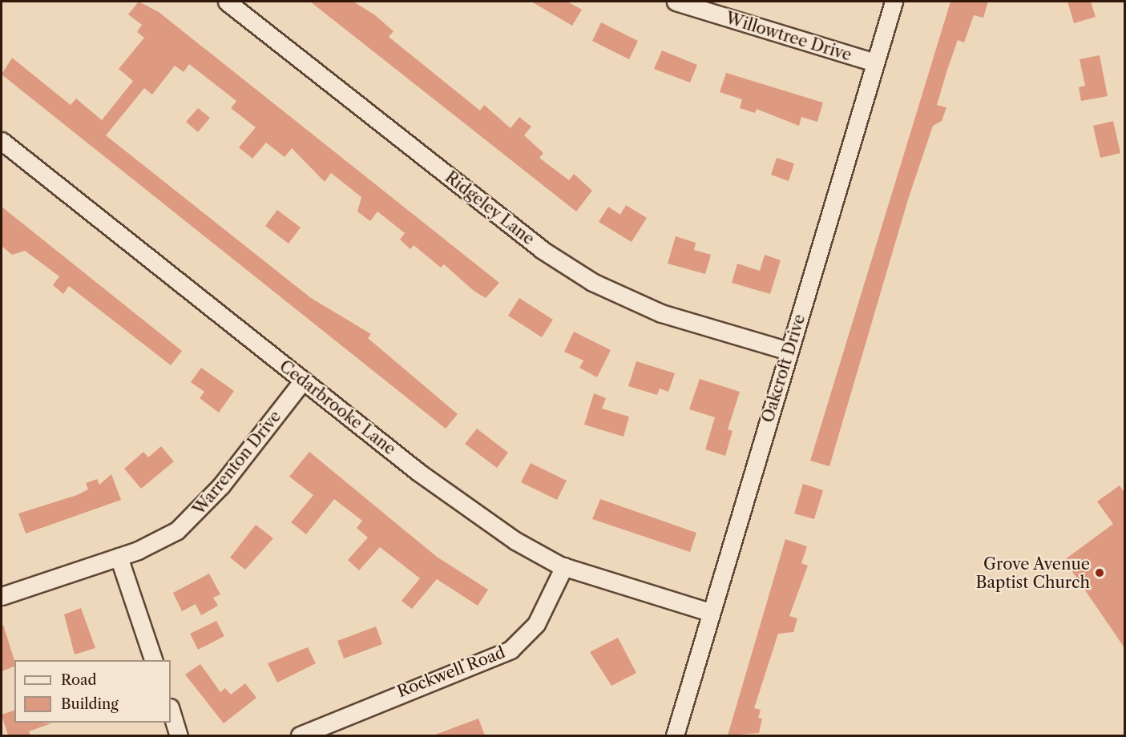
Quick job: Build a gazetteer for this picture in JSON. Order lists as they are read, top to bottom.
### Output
{
  "streets": {
    "street": [
      "Willowtree Drive",
      "Ridgeley Lane",
      "Oakcroft Drive",
      "Cedarbrooke Lane",
      "Warrenton Drive",
      "Rockwell Road"
    ]
  },
  "crossings": [
    ["Willowtree Drive", "Oakcroft Drive"],
    ["Ridgeley Lane", "Oakcroft Drive"],
    ["Oakcroft Drive", "Cedarbrooke Lane"],
    ["Cedarbrooke Lane", "Warrenton Drive"],
    ["Cedarbrooke Lane", "Rockwell Road"]
  ],
  "places": ["Grove Avenue Baptist Church"],
  "legend": ["Road", "Building"]
}
